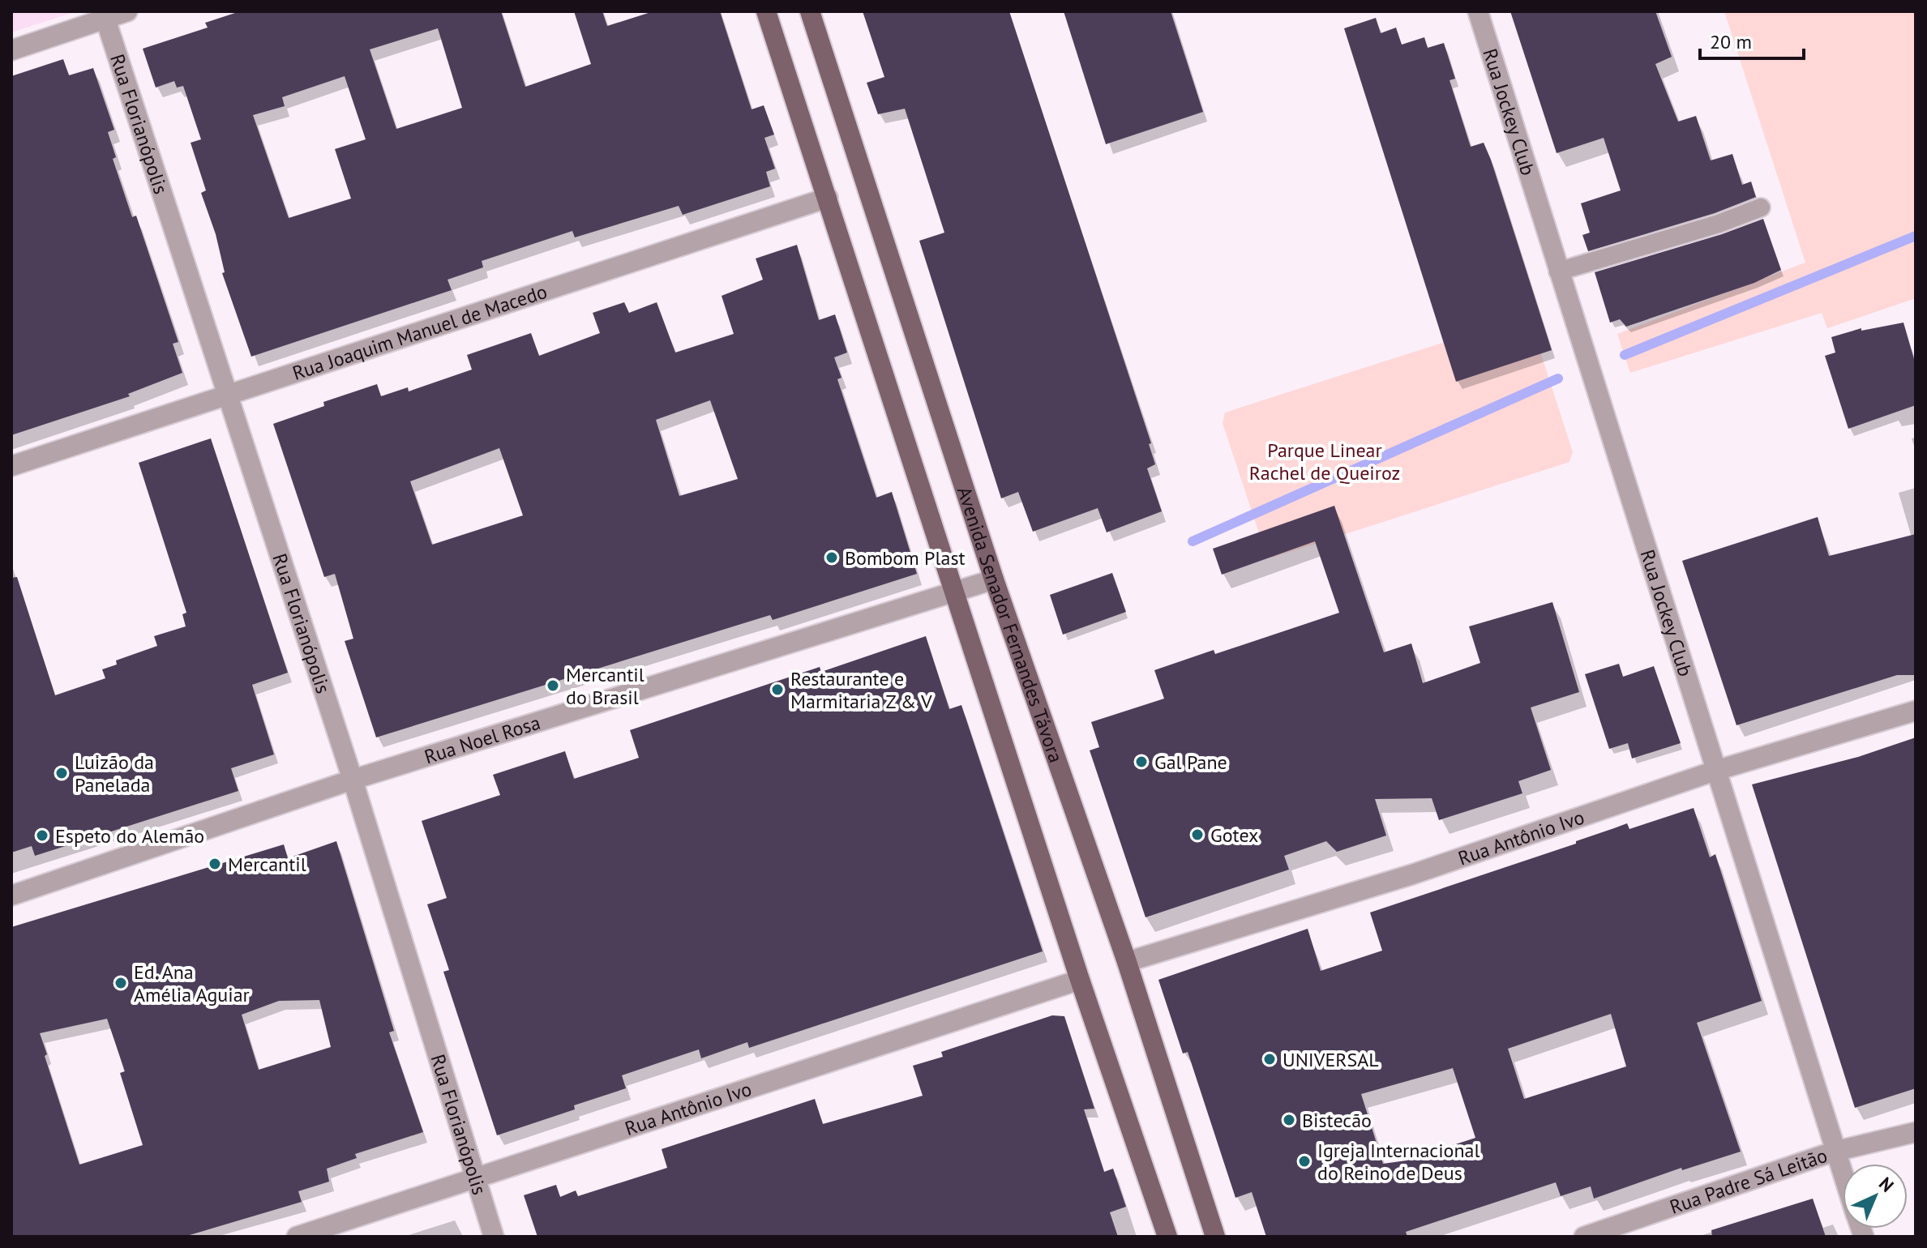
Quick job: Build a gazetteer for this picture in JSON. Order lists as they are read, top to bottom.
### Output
{
  "streets": {
    "main road": ["Avenida Senador Fernandes Távora"],
    "street": [
      "Rua Jockey Club",
      "Rua Florianópolis",
      "Rua Joaquim Manuel de Macedo",
      "Rua Noel Rosa",
      "Rua Antônio Ivo",
      "Rua Padre Sá Leitão"
    ]
  },
  "crossings": [
    ["Rua Jockey Club", "Rua Antônio Ivo"],
    ["Rua Jockey Club", "Rua Padre Sá Leitão"],
    ["Rua Florianópolis", "Rua Joaquim Manuel de Macedo"],
    ["Rua Florianópolis", "Rua Noel Rosa"],
    ["Rua Florianópolis", "Rua Antônio Ivo"],
    ["Rua Joaquim Manuel de Macedo", "Avenida Senador Fernandes Távora"],
    ["Avenida Senador Fernandes Távora", "Rua Noel Rosa"],
    ["Avenida Senador Fernandes Távora", "Rua Antônio Ivo"]
  ],
  "parks": ["Parque Linear Rachel de Queiroz"],
  "places": [
    "Bombom Plast",
    "Mercantil do Brasil",
    "Restaurante e Marmitaria Z & V",
    "Gal Pane",
    "Luizão da Panelada",
    "Gotex",
    "Espeto do Alemão",
    "Mercantil",
    "Ed. Ana Amélia Aguiar",
    "UNIVERSAL",
    "Bistecão",
    "Igreja Internacional do Reino de Deus"
  ],
  "scale_bar": "20 m",
  "north": "top right"
}
